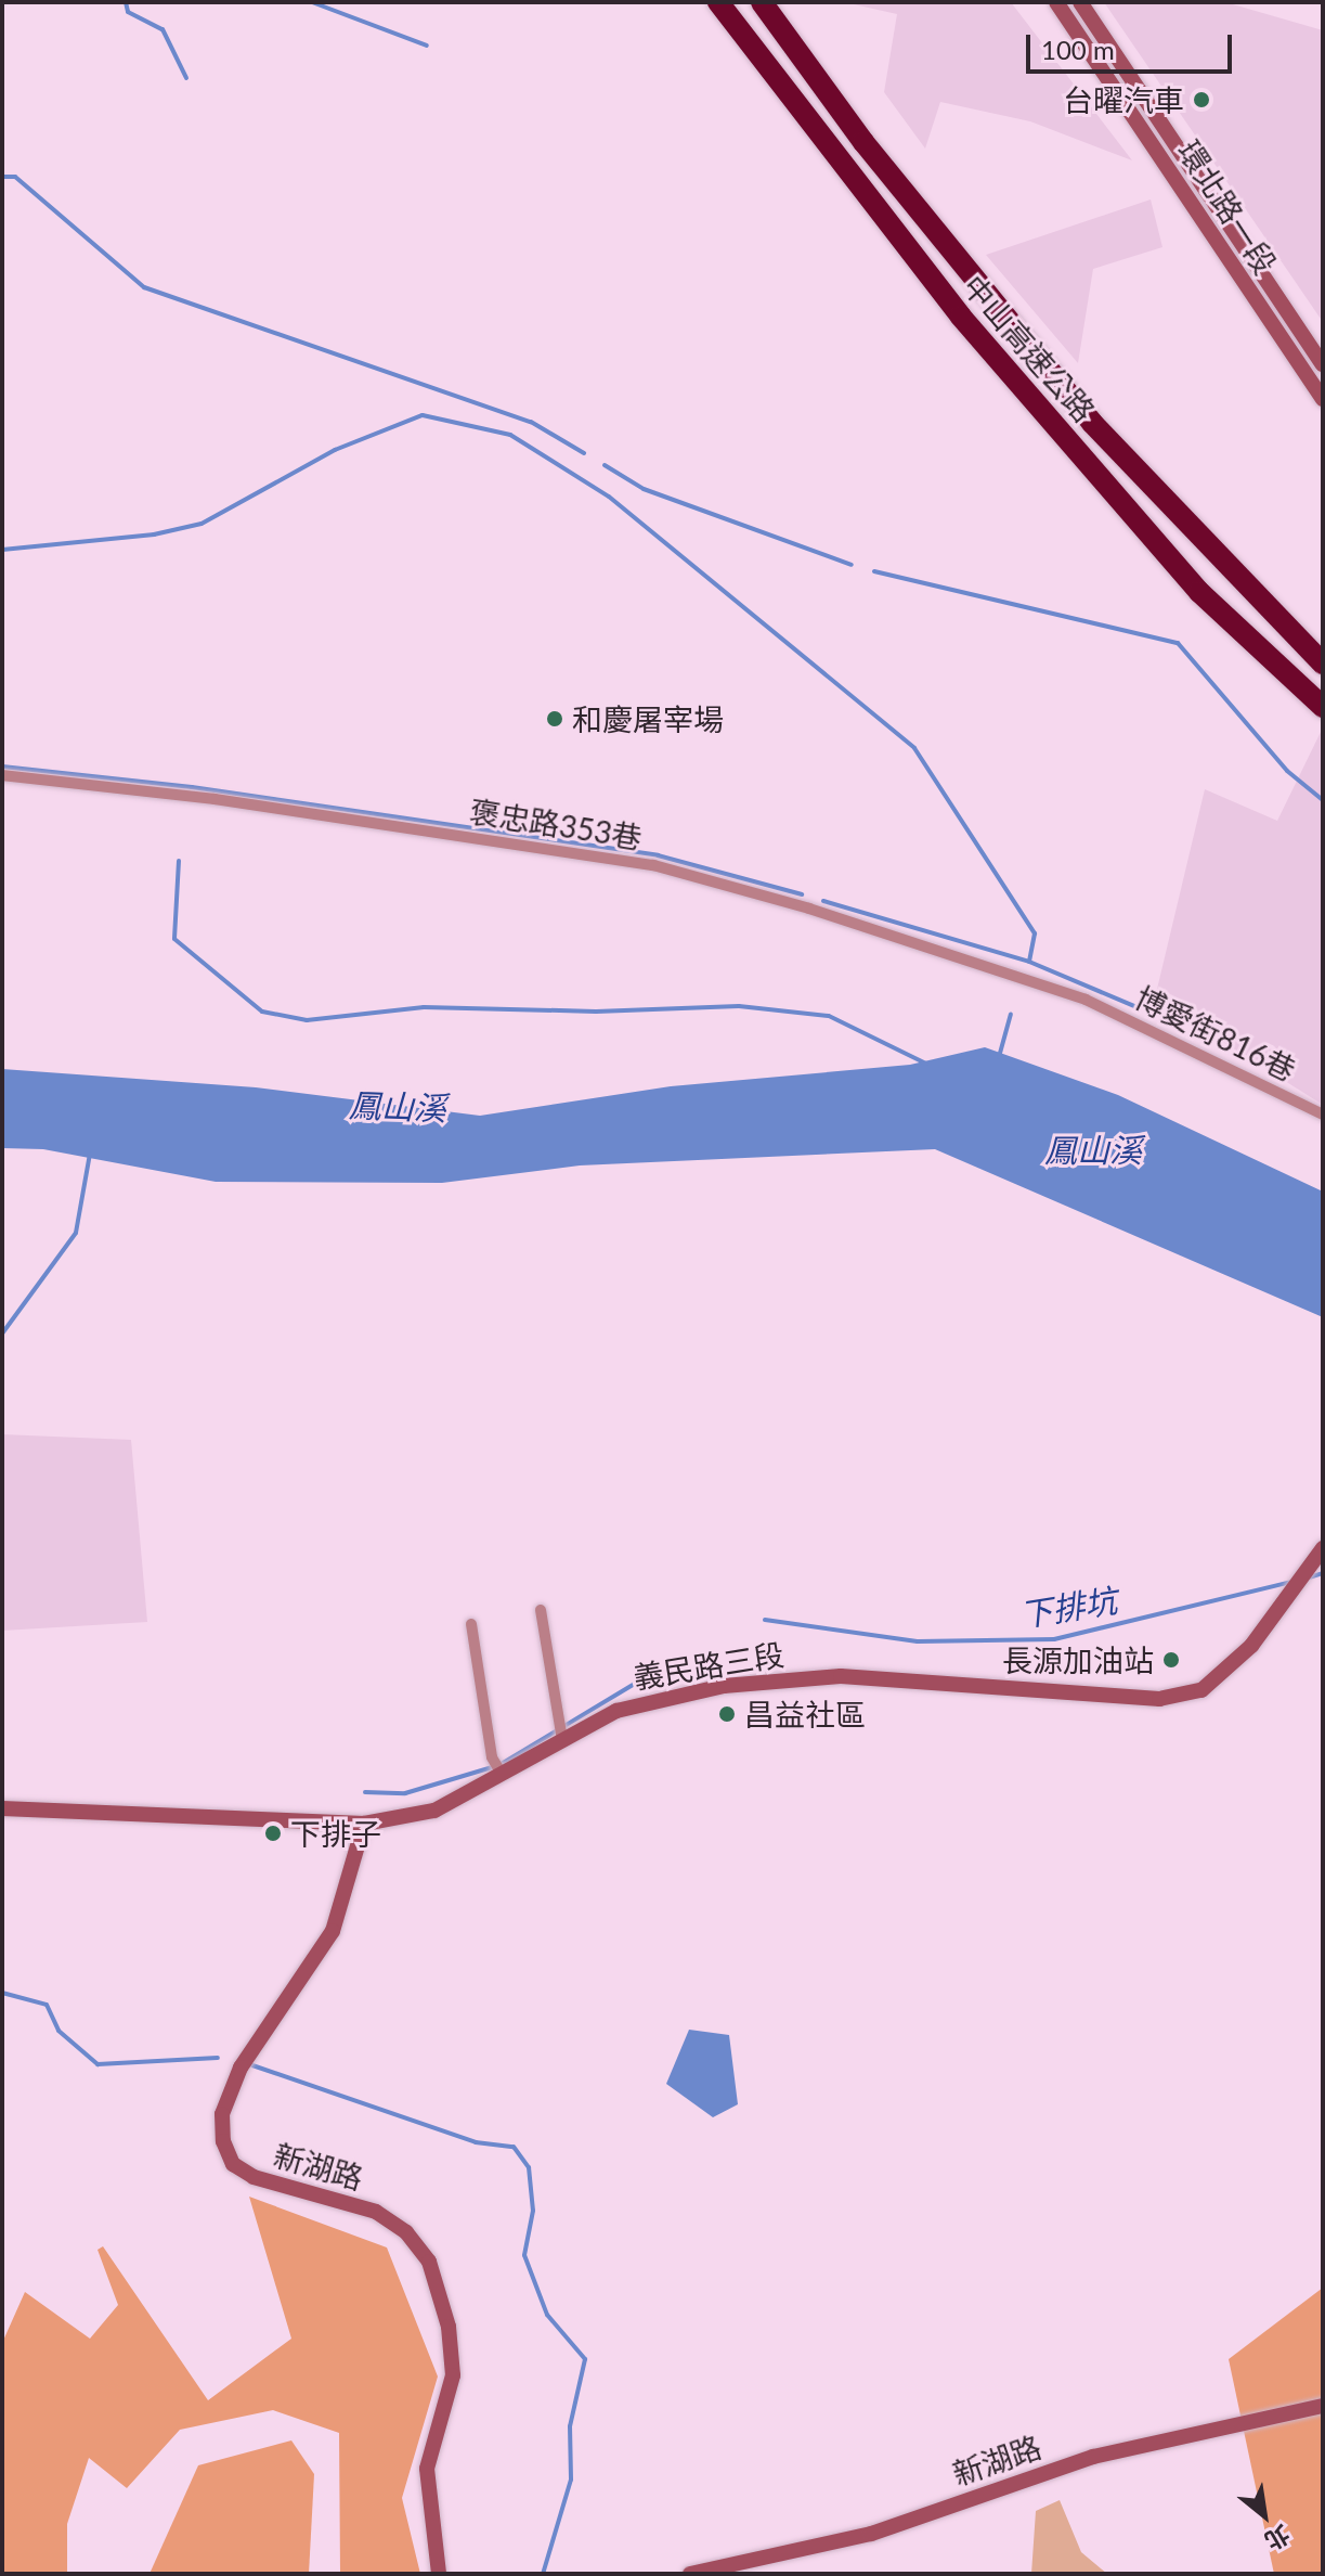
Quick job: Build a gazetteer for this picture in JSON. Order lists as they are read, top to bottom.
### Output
{
  "streets": {
    "highway": ["中山高速公路"],
    "street": [
      "環北路一段",
      "褒忠路353巷",
      "博愛街816巷",
      "義民路三段",
      "新湖路"
    ]
  },
  "crossings": [
    ["褒忠路353巷", "博愛街816巷"],
    ["義民路三段", "新湖路"]
  ],
  "water": ["鳳山溪", "下排坑"],
  "places": [
    "台曜汽車",
    "和慶屠宰場",
    "長源加油站",
    "昌益社區",
    "下排子"
  ],
  "scale_bar": "100 m",
  "north": "bottom right"
}
